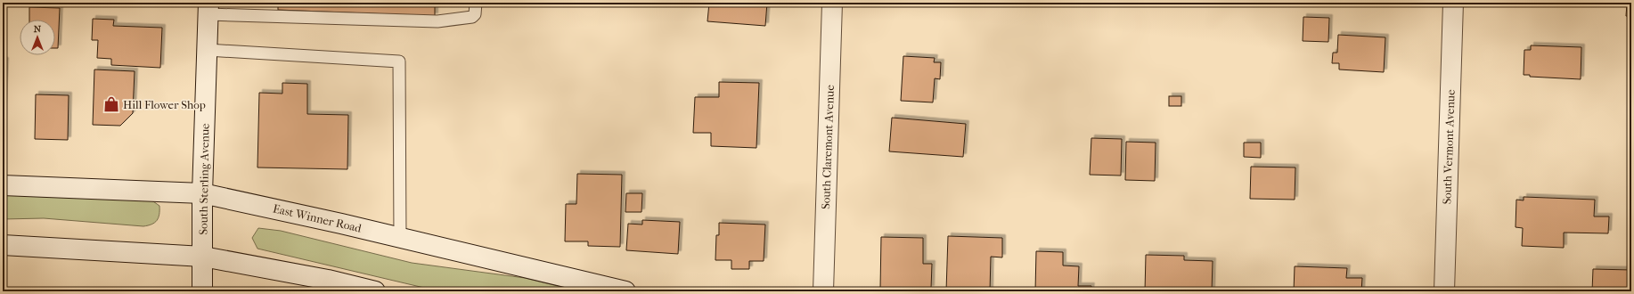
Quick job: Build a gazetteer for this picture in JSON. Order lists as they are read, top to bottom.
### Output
{
  "streets": {
    "street": [
      "South Claremont Avenue",
      "South Vermont Avenue",
      "South Sterling Avenue",
      "East Winner Road"
    ]
  },
  "crossings": [
    ["South Sterling Avenue", "East Winner Road"]
  ],
  "places": {
    "shop": ["Hill Flower Shop"]
  },
  "north": "top"
}
